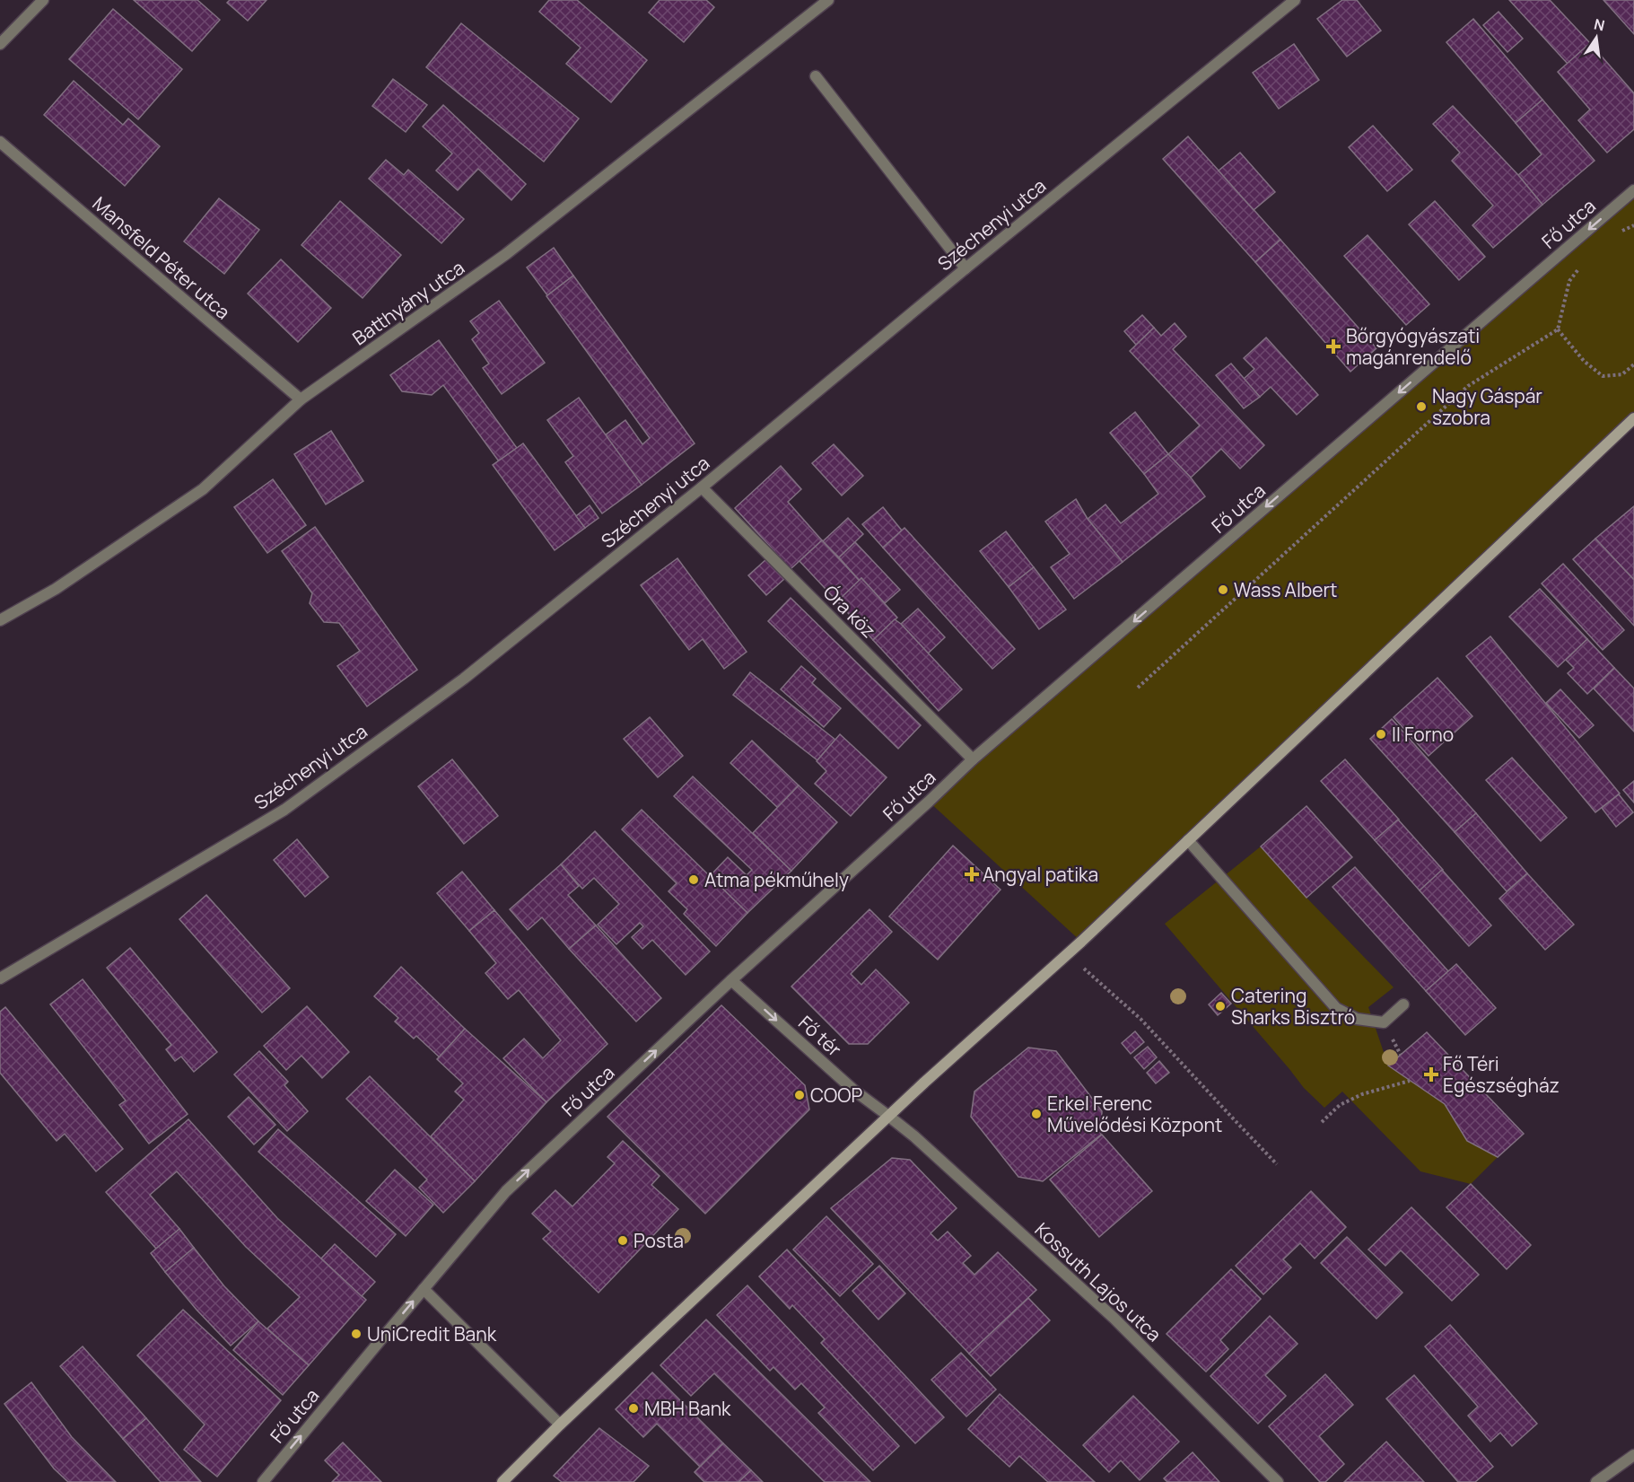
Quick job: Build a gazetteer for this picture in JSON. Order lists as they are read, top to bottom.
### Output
{
  "streets": {
    "street": [
      "Fő utca",
      "Széchenyi utca",
      "Mansfeld Péter utca",
      "Batthyány utca",
      "Óra köz",
      "Fő tér",
      "Kossuth Lajos utca"
    ]
  },
  "crossings": [
    ["Fő utca", "Óra köz"],
    ["Fő utca", "Fő tér"],
    ["Széchenyi utca", "Óra köz"],
    ["Mansfeld Péter utca", "Batthyány utca"],
    ["Fő tér", "Kossuth Lajos utca"]
  ],
  "one_way": ["Fő tér"],
  "places": {
    "health": ["Bőrgyógyászati magánrendelő", "Angyal patika", "Fő Téri Egészségház"],
    "other": [
      "Nagy Gáspár szobra",
      "Wass Albert",
      "Il Forno",
      "Atma pékműhely",
      "Catering Sharks Bisztró",
      "COOP",
      "Erkel Ferenc Művelődési Központ",
      "Posta",
      "UniCredit Bank",
      "MBH Bank"
    ]
  },
  "north": "top"
}
